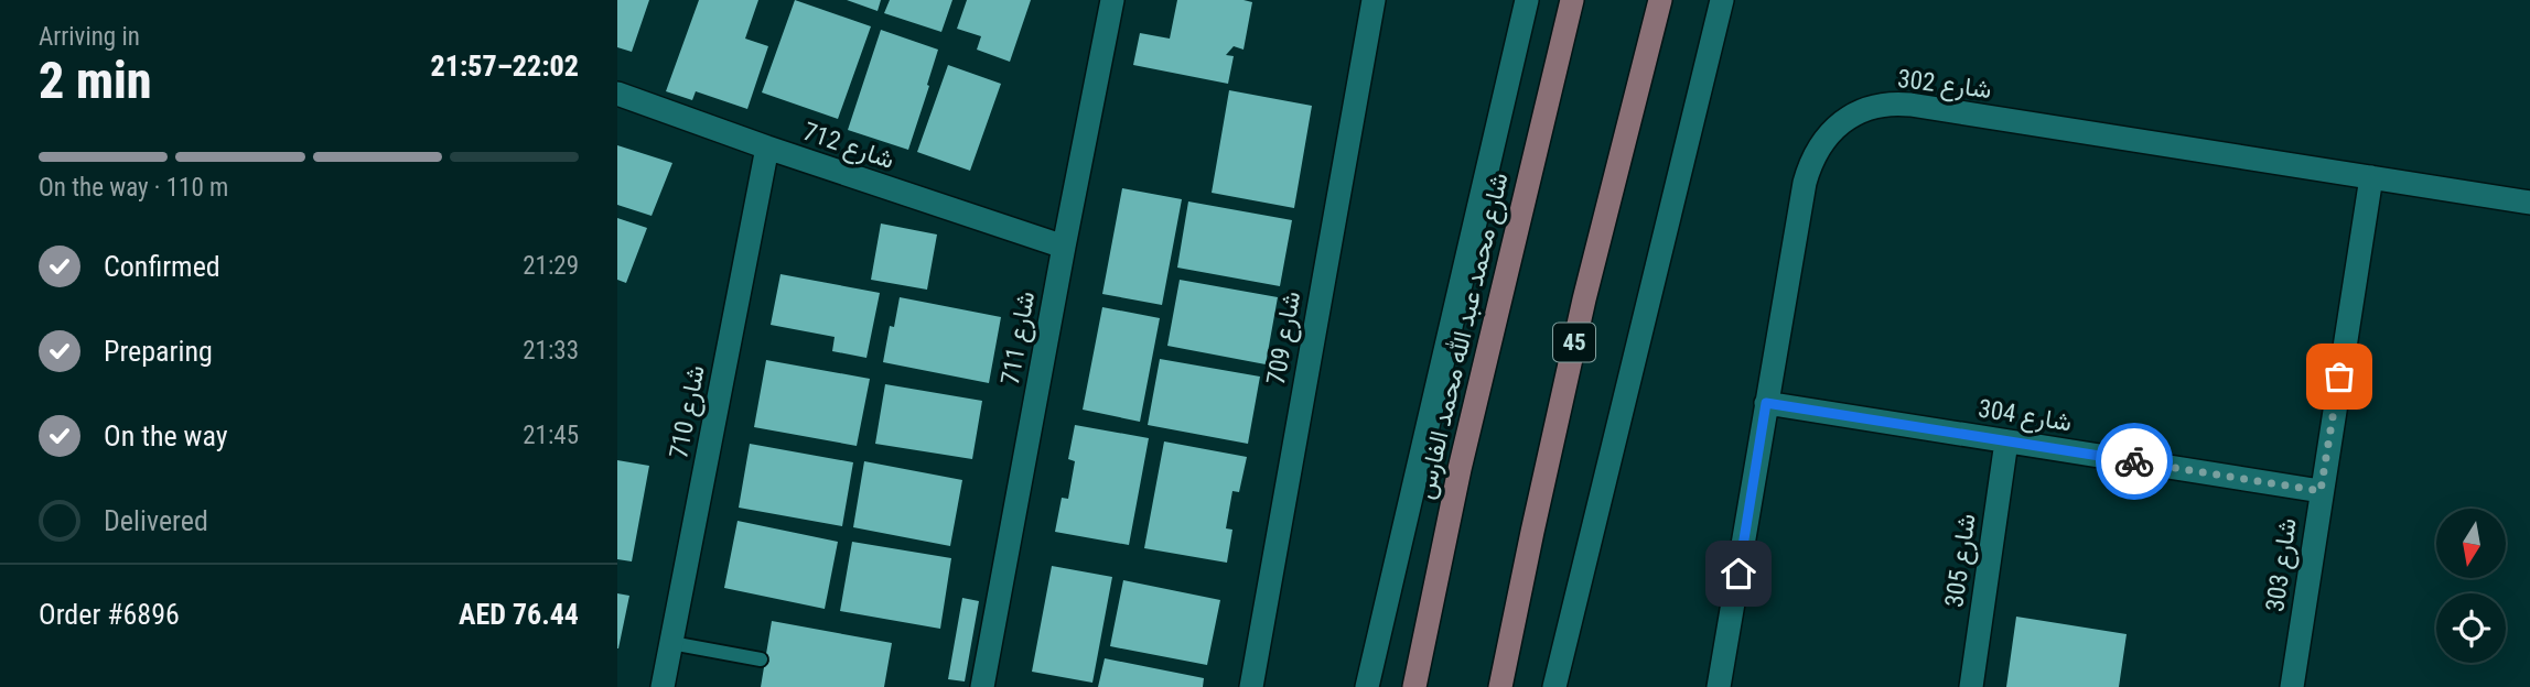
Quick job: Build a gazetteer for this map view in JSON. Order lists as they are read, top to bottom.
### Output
{
  "streets": {
    "main road": ["شارع محمد عبد الله محمد الفارس", "45"],
    "street": [
      "شارع 302",
      "شارع 712",
      "شارع 711",
      "شارع 709",
      "شارع 710",
      "شارع 304",
      "شارع 305",
      "شارع 303"
    ]
  },
  "crossings": [
    ["شارع 302", "شارع 304"],
    ["شارع 302", "شارع 303"],
    ["شارع 712", "شارع 711"],
    ["شارع 712", "شارع 710"],
    ["شارع 304", "شارع 305"],
    ["شارع 304", "شارع 303"]
  ],
  "north": "bottom",
  "page": {
    "heading": ["2 min", "Arriving in", "21:57–22:02"],
    "panel": ["Order #6896", "AED 76.44"],
    "bar": "On the way · 110 m",
    "list": [
      ["Confirmed", "21:29"],
      ["Preparing", "21:33"],
      ["On the way", "21:45"],
      "Delivered"
    ]
  }
}
